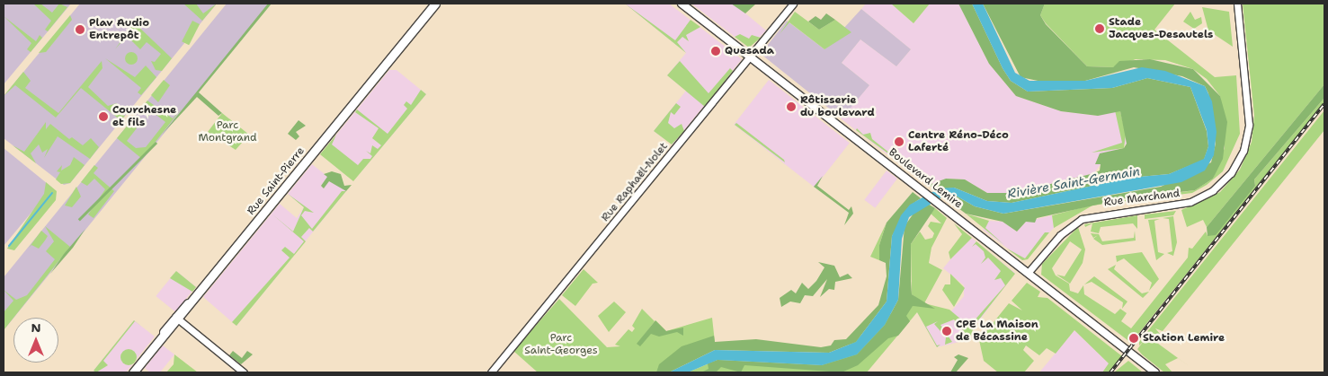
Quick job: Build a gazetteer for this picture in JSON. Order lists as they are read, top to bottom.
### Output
{
  "streets": {
    "main road": ["Boulevard Lemire", "Rue Saint-Pierre"],
    "street": ["Rue Raphaël-Nolet", "Rue Marchand"]
  },
  "crossings": [
    ["Boulevard Lemire", "Rue Raphaël-Nolet"],
    ["Boulevard Lemire", "Rue Marchand"]
  ],
  "water": ["Rivière Saint-Germain"],
  "parks": ["Parc Montgrand", "Parc Saint-Georges"],
  "places": [
    "Stade Jacques-Desautels",
    "Plav Audio Entrepôt",
    "Quesada",
    "Rôtisserie du boulevard",
    "Courchesne et fils",
    "Centre Réno-Déco Laferté",
    "CPE La Maison de Bécassine",
    "Station Lemire"
  ],
  "north": "top"
}
